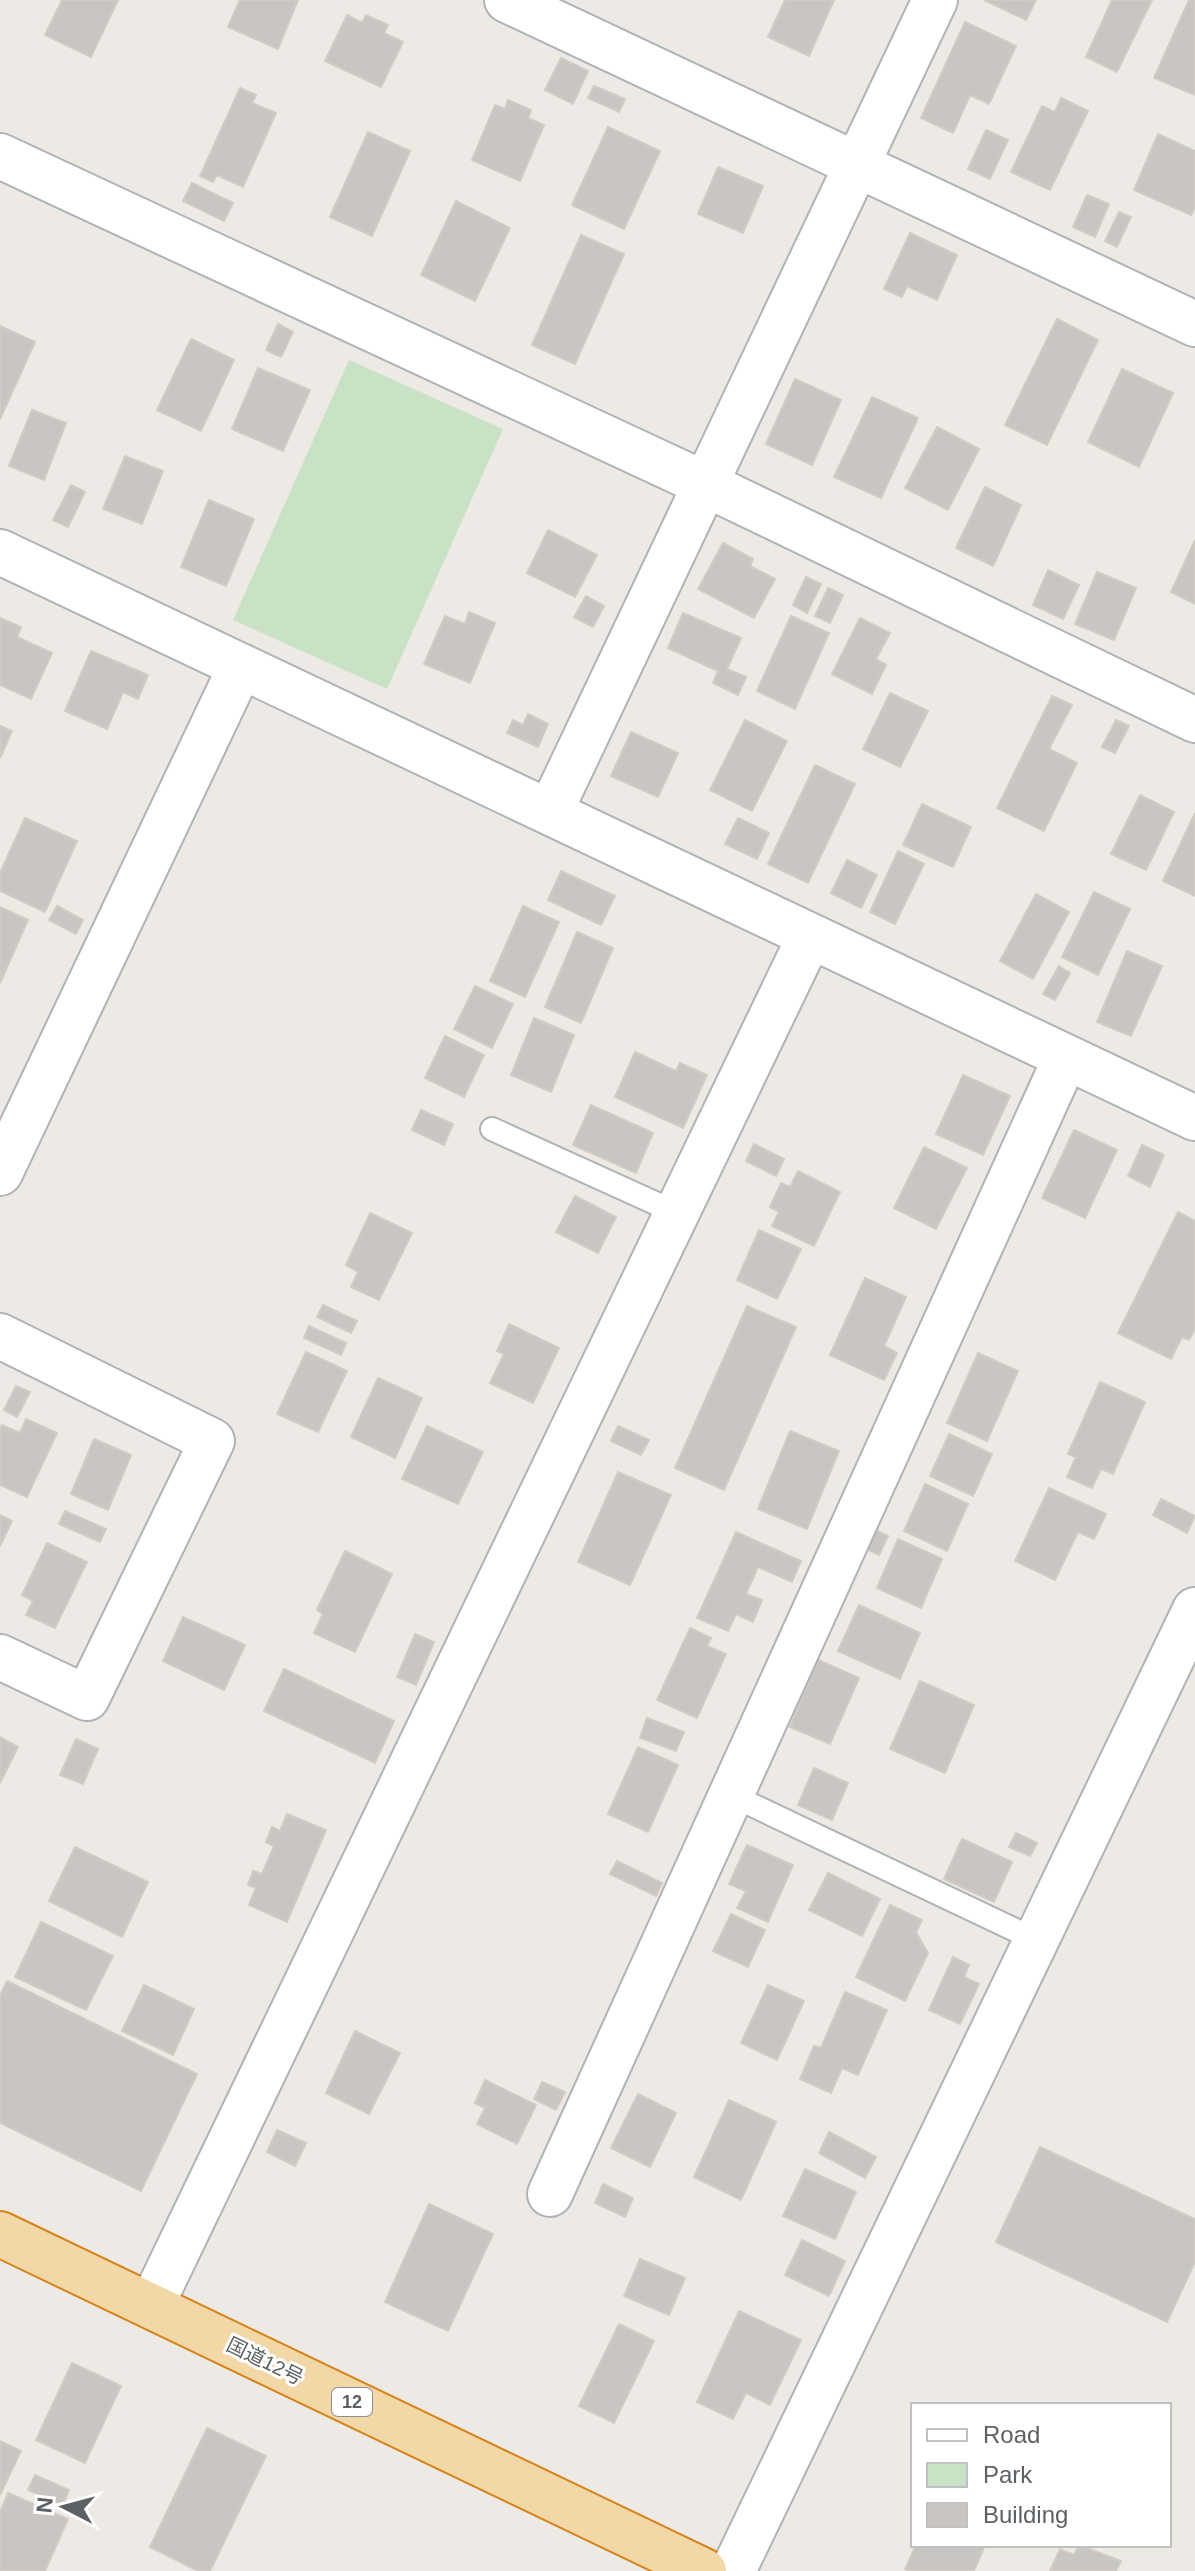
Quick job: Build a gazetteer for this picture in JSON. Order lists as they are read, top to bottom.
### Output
{
  "streets": {
    "highway": ["国道12号", "12"]
  },
  "legend": ["Road", "Park", "Building"],
  "north": "left"
}
